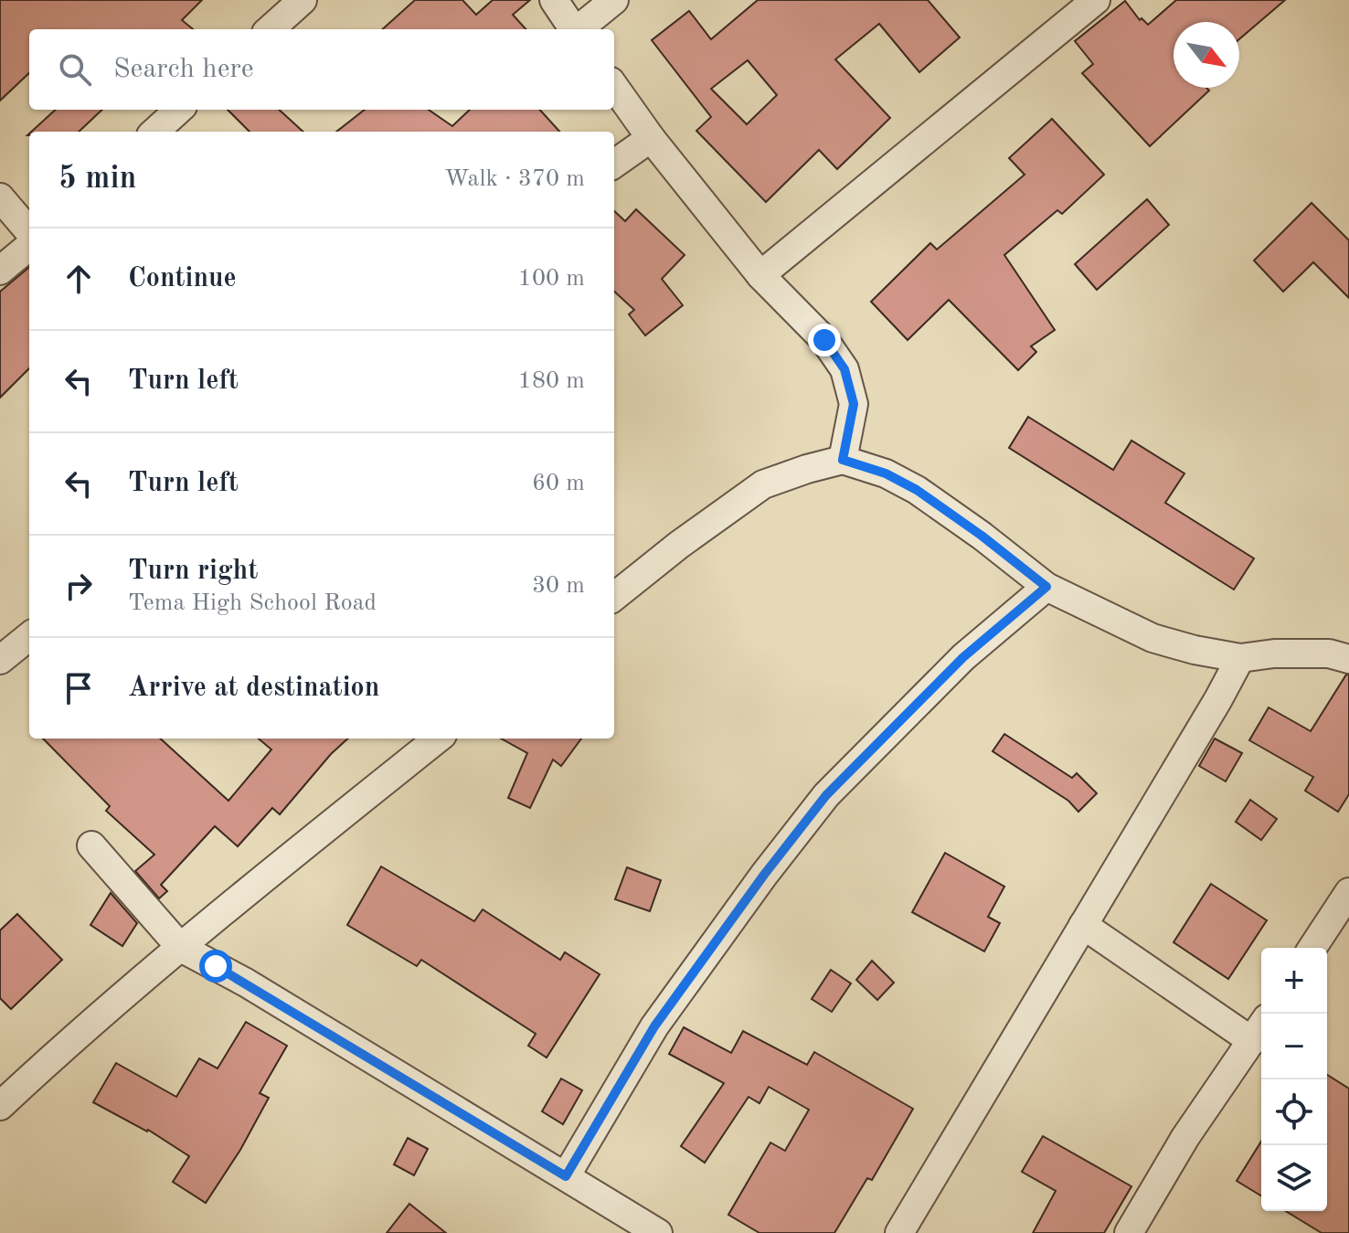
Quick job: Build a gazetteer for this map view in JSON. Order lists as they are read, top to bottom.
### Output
{
  "north": "bottom right",
  "page": {
    "search": "Search here",
    "heading": ["5 min", "Walk · 370 m"],
    "list": [
      ["Continue", "100 m"],
      ["Turn left", "180 m"],
      ["Turn left", "60 m"],
      ["Turn right", "Tema High School Road", "30 m"],
      "Arrive at destination"
    ],
    "map_buttons": ["+", "−"]
  }
}
